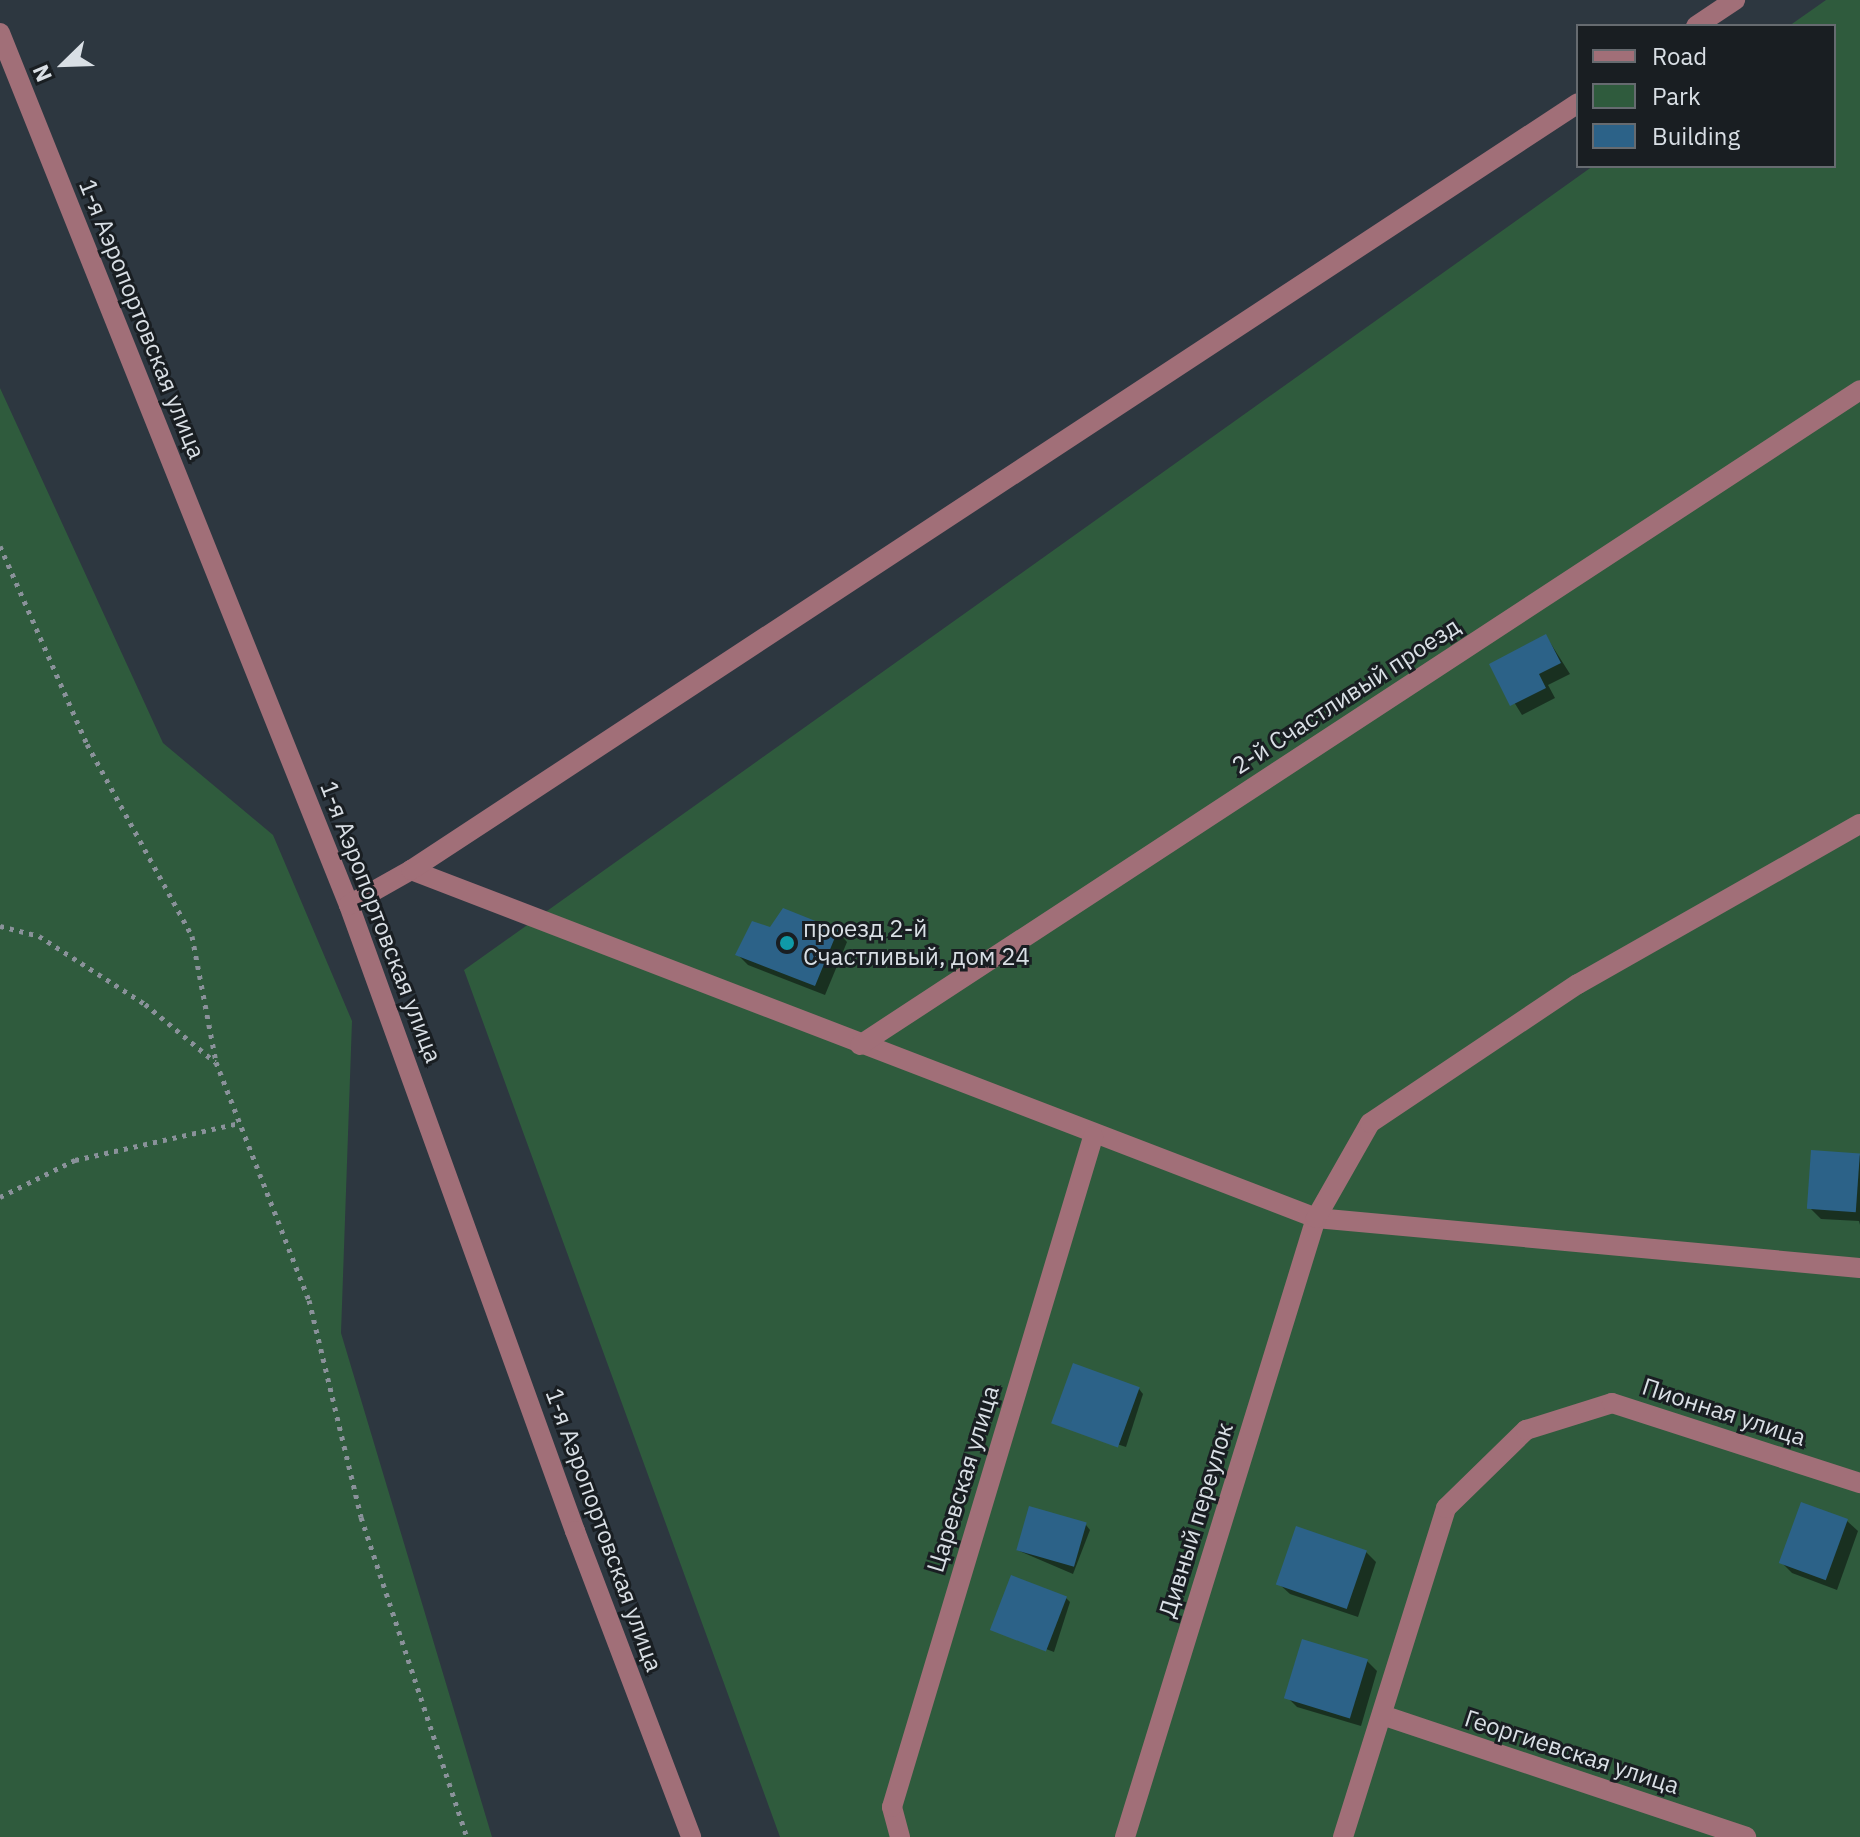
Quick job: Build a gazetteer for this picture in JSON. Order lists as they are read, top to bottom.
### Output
{
  "streets": {
    "street": [
      "1-я Аэропортовская улица",
      "2-й Счастливый проезд",
      "Пионная улица",
      "Царевская улица",
      "Дивный переулок",
      "Георгиевская улица"
    ]
  },
  "crossings": [
    ["Пионная улица", "Георгиевская улица"]
  ],
  "places": ["проезд 2-й Счастливый, дом 24"],
  "legend": ["Road", "Park", "Building"],
  "north": "bottom left"
}
